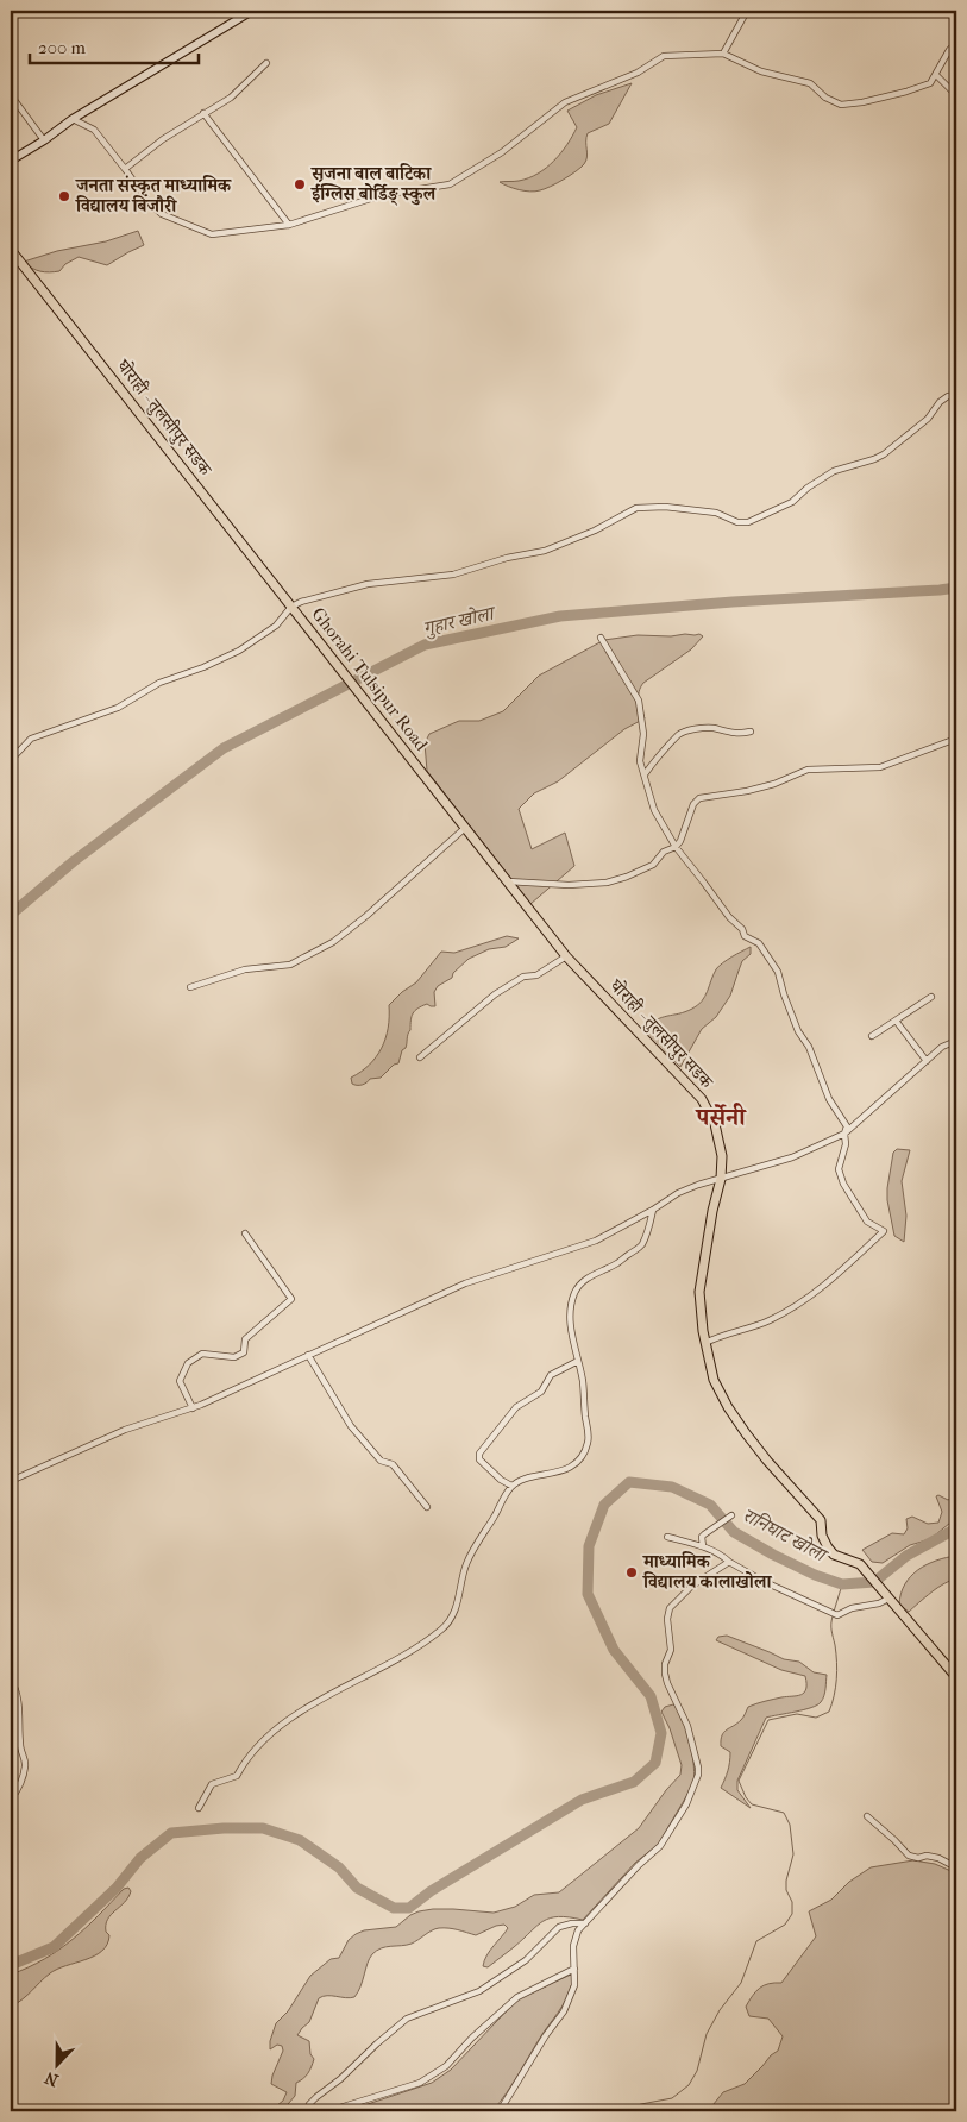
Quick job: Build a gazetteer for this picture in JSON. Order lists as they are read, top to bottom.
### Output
{
  "streets": {
    "main road": ["घोराही - तुलसीपुर सडक", "Ghorahi Tulsipur Road"]
  },
  "crossings": [
    ["घोराही - तुलसीपुर सडक", "Ghorahi Tulsipur Road"]
  ],
  "districts": ["पर्सेनी"],
  "water": ["गुहार खोला", "रानिघाट खोला"],
  "places": ["सृजना बाल बाटिका ईंग्लिस बोर्डिङ् स्कुल", "जनता संस्कृत माध्यामिक विद्यालय बिजौरी", "माध्यामिक विद्यालय कालाखोला"],
  "scale_bar": "200 m",
  "north": "bottom"
}
